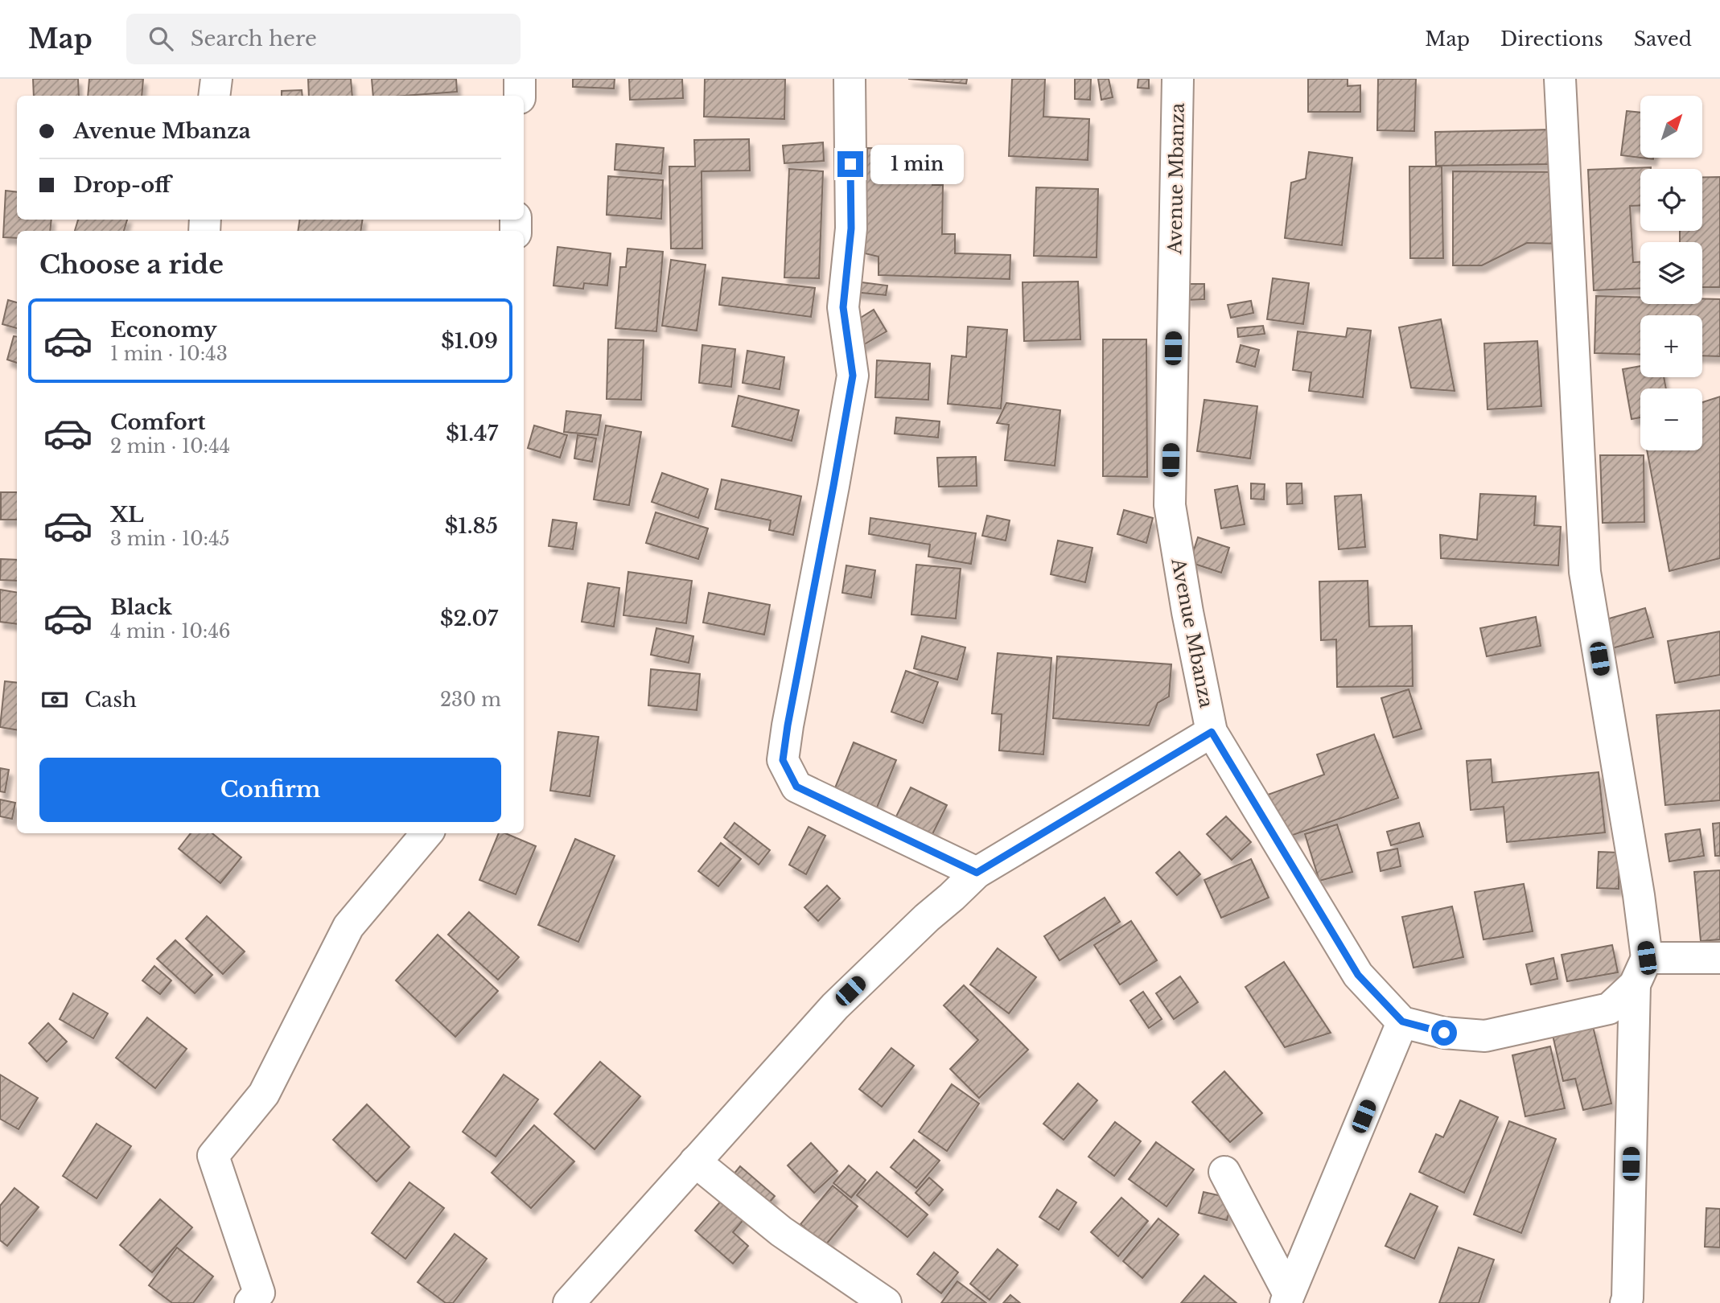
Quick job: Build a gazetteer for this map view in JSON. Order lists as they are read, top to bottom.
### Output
{
  "streets": {
    "street": ["Avenue Mbanza"]
  },
  "north": "top right",
  "page": {
    "header": "Map",
    "search": "Search here",
    "nav": ["Map", "Directions", "Saved"],
    "map_buttons": ["+", "−"],
    "banner": ["Avenue Mbanza", "Drop-off"],
    "bubble": "1 min",
    "heading": "Choose a ride",
    "list": [
      {
        "name": "Economy",
        "note": "1 min · 10:43",
        "value": "$1.09"
      },
      {
        "name": "Comfort",
        "note": "2 min · 10:44",
        "value": "$1.47"
      },
      {
        "name": "XL",
        "note": "3 min · 10:45",
        "value": "$1.85"
      },
      {
        "name": "Black",
        "note": "4 min · 10:46",
        "value": "$2.07"
      }
    ],
    "pay": ["Cash", "230 m"],
    "buttons": "Confirm"
  }
}
